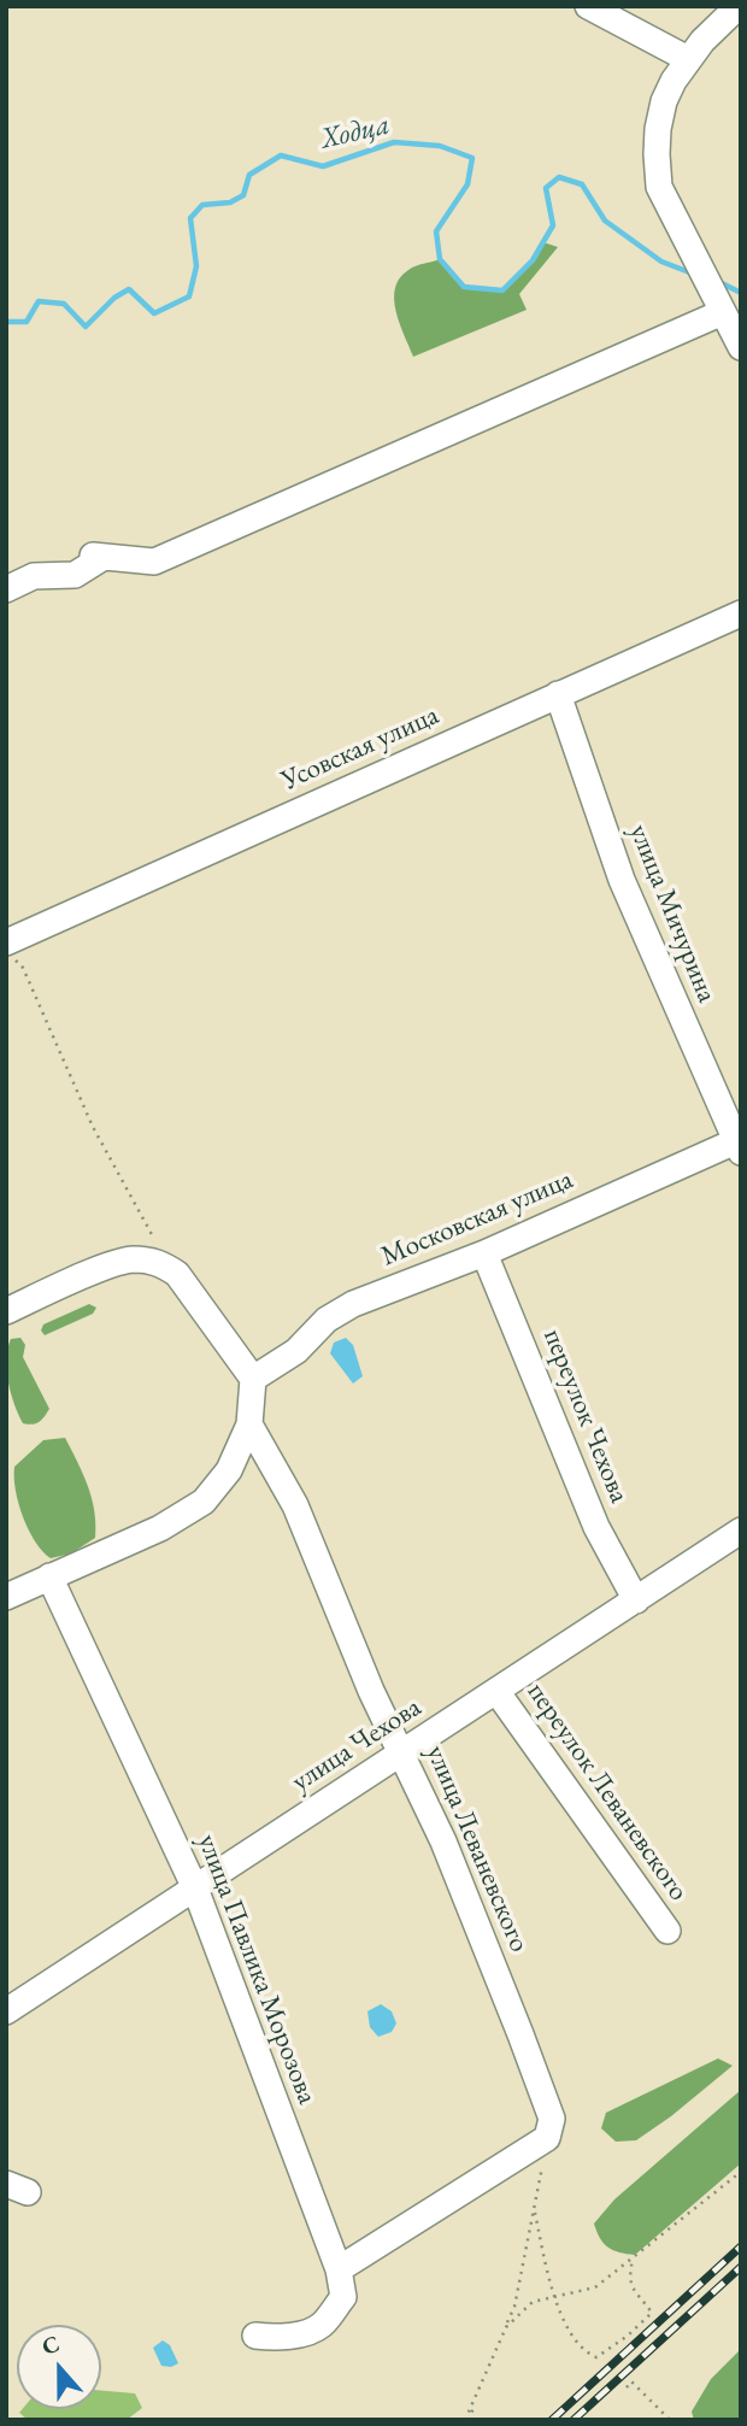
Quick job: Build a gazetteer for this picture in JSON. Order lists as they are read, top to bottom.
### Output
{
  "streets": {
    "street": [
      "Усовская улица",
      "улица Мичурина",
      "Московская улица",
      "переулок Чехова",
      "улица Чехова",
      "переулок Леваневского",
      "улица Леваневского",
      "улица Павлика Морозова"
    ]
  },
  "crossings": [
    ["Усовская улица", "улица Мичурина"],
    ["улица Мичурина", "Московская улица"],
    ["Московская улица", "переулок Чехова"],
    ["переулок Чехова", "улица Чехова"],
    ["улица Чехова", "переулок Леваневского"],
    ["улица Чехова", "улица Леваневского"],
    ["улица Чехова", "улица Павлика Морозова"]
  ],
  "water": ["Ходца"],
  "north": "top"
}
